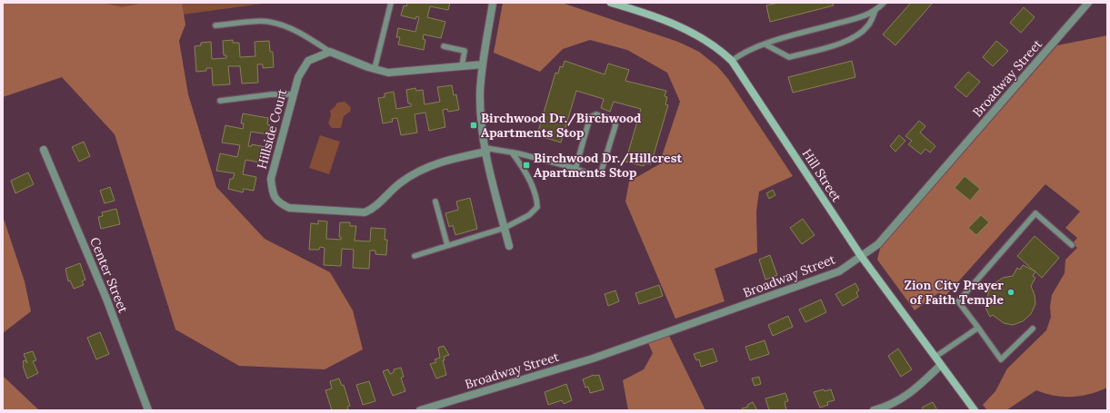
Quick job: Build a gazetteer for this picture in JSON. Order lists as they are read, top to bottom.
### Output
{
  "streets": {
    "street": [
      "Broadway Street",
      "Hillside Court",
      "Hill Street",
      "Center Street"
    ]
  },
  "crossings": [
    ["Broadway Street", "Hill Street"]
  ],
  "places": {
    "transit": ["Birchwood Dr./Birchwood Apartments Stop", "Birchwood Dr./Hillcrest Apartments Stop"],
    "other": ["Zion City Prayer of Faith Temple"]
  }
}
